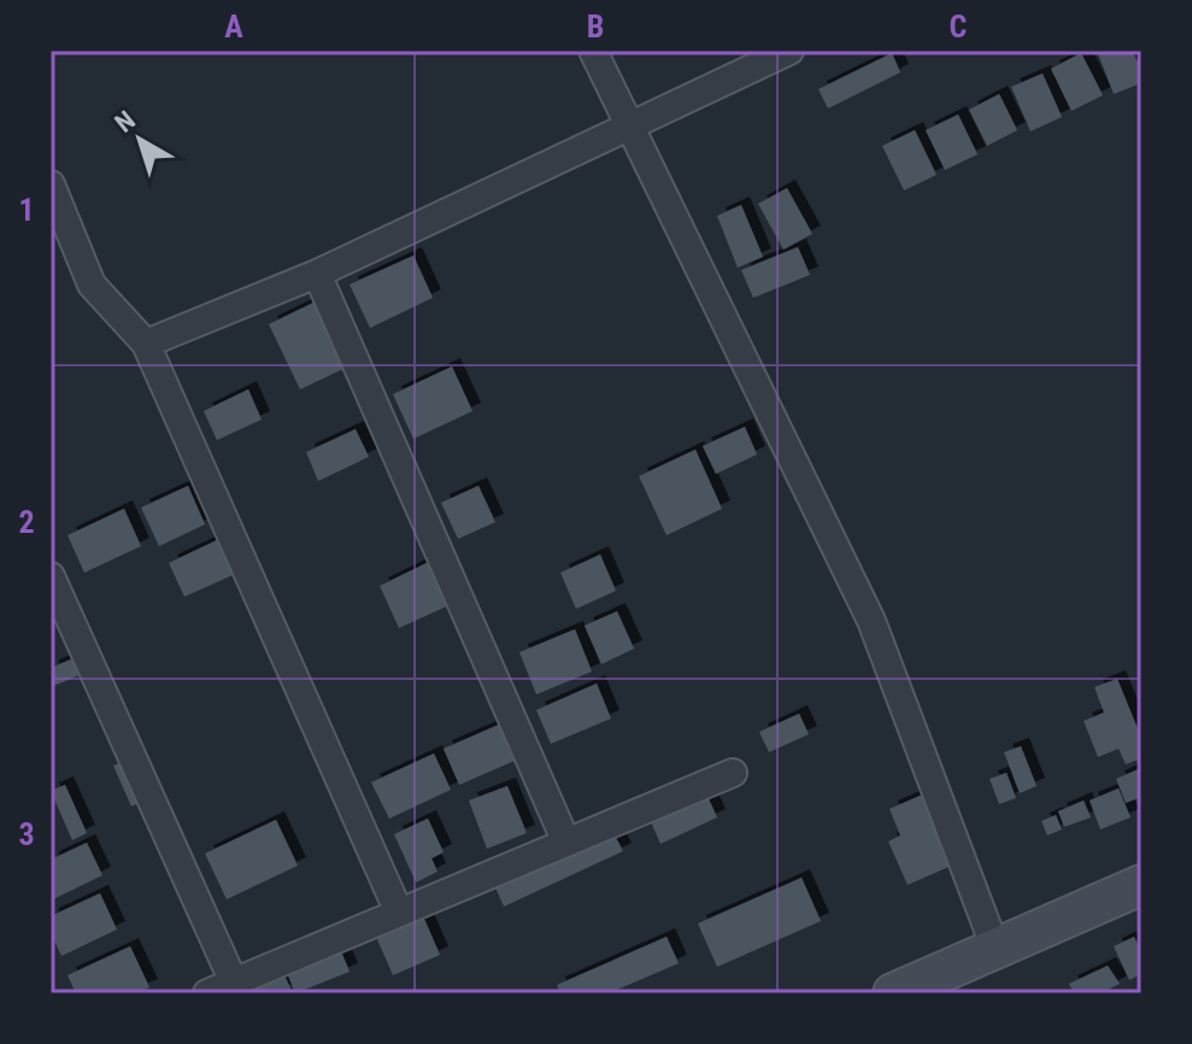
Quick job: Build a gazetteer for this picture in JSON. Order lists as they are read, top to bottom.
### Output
{
  "north": "top left",
  "grid": {
    "columns": ["A", "B", "C"],
    "rows": ["1", "2", "3"]
  }
}
